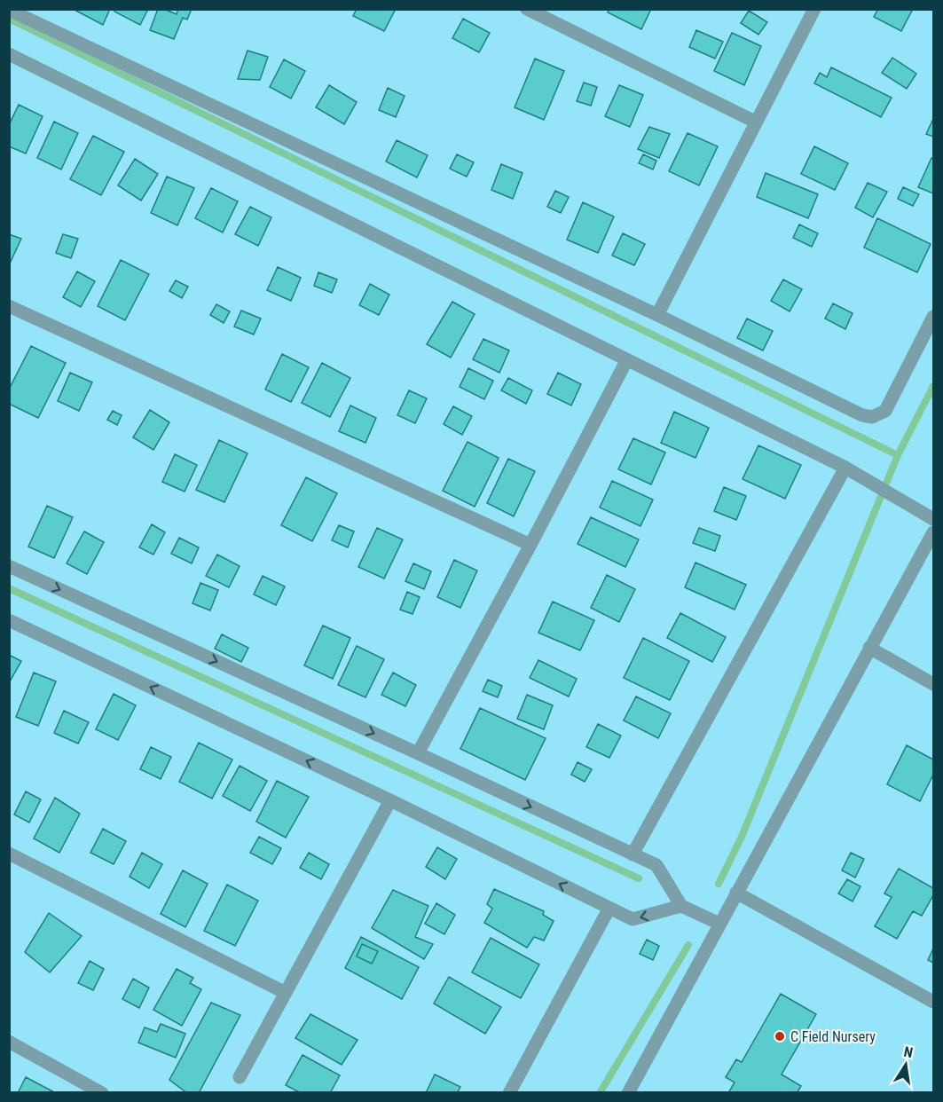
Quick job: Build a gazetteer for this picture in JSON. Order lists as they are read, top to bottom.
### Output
{
  "places": ["C Field Nursery"],
  "north": "top"
}
